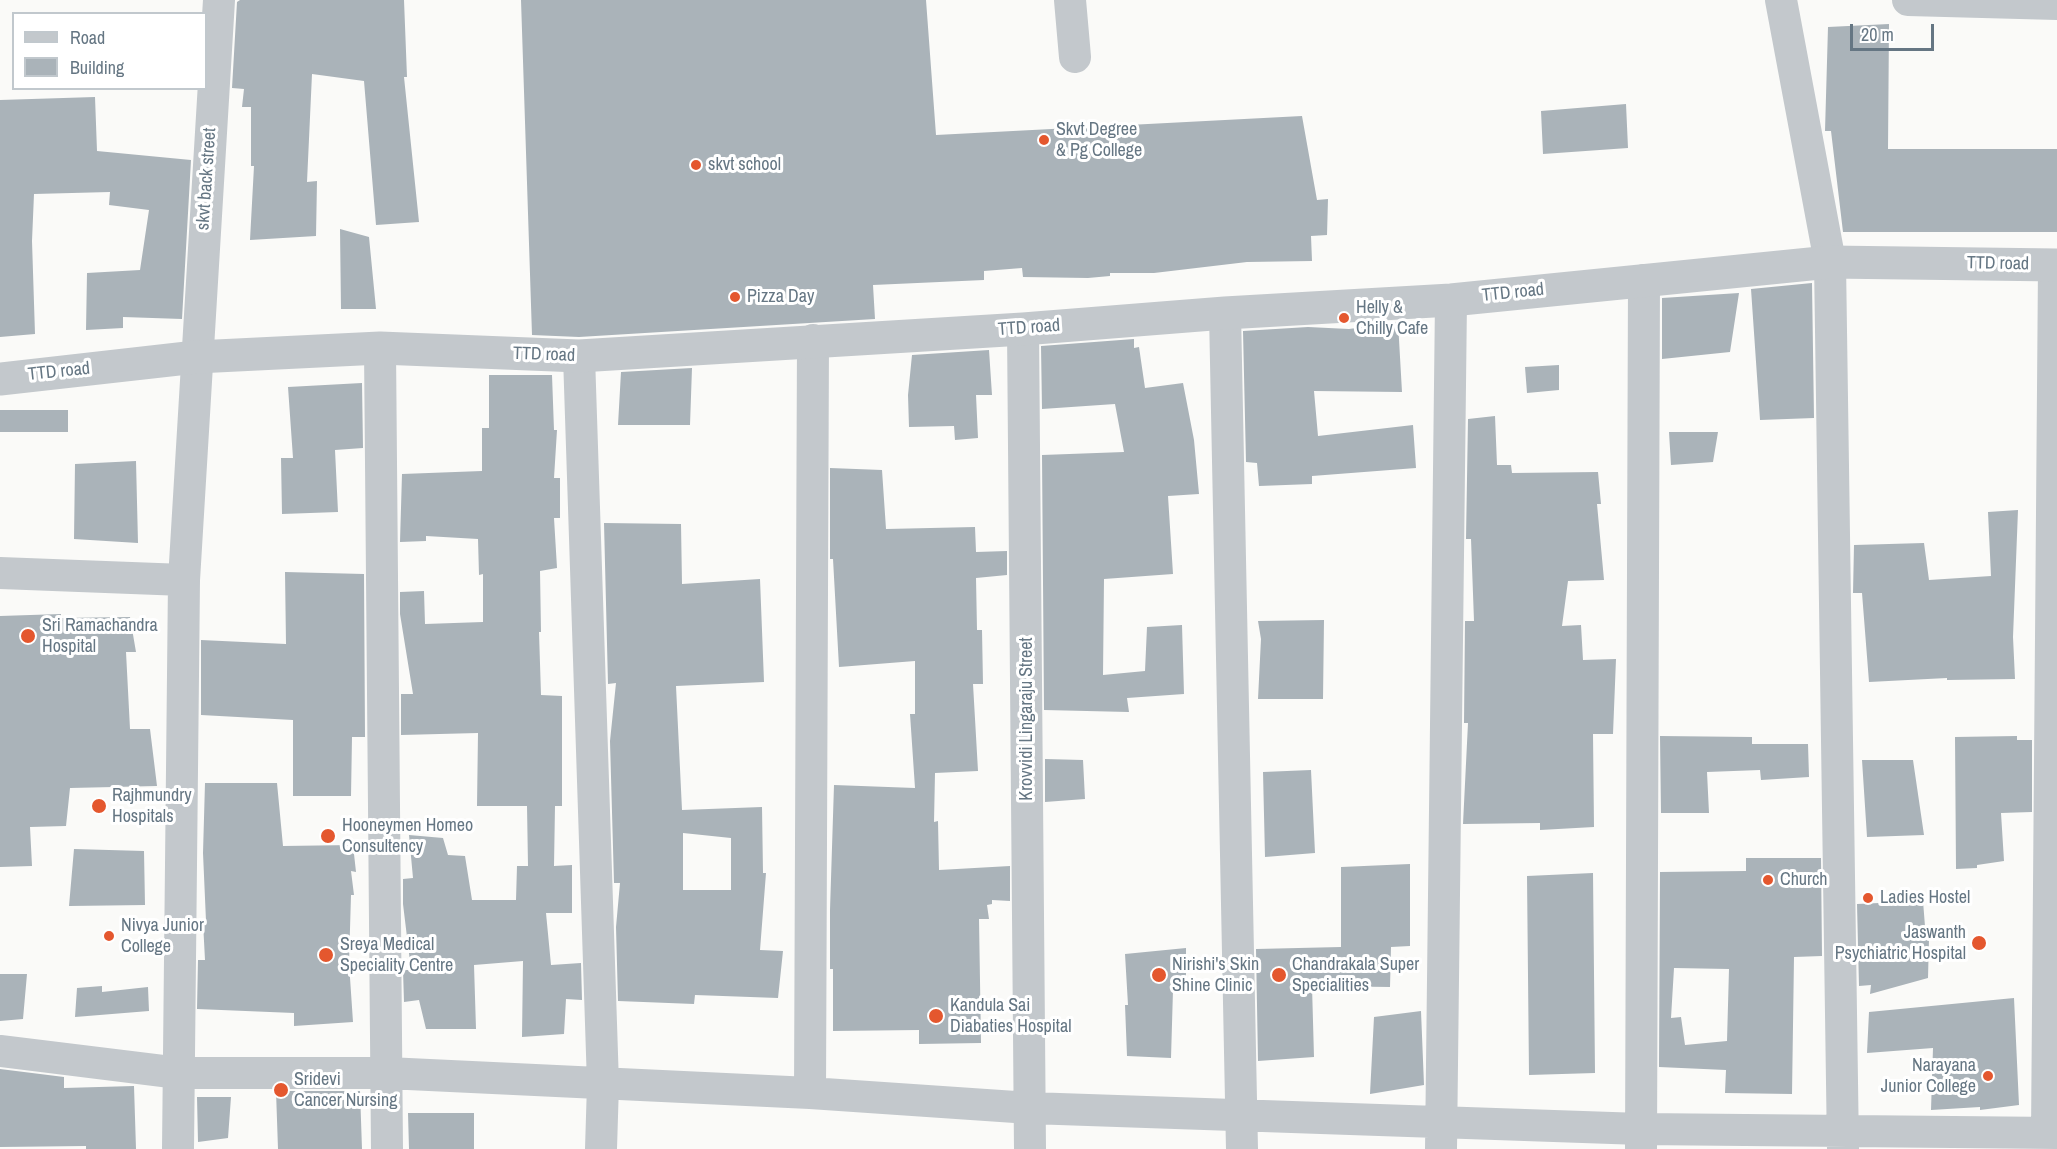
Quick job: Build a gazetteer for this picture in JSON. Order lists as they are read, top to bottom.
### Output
{
  "streets": {
    "street": ["skvt back street", "TTD road", "Krovvidi Lingaraju Street"]
  },
  "crossings": [
    ["skvt back street", "TTD road"],
    ["TTD road", "Krovvidi Lingaraju Street"]
  ],
  "places": [
    "Skvt Degree & Pg College",
    "skvt school",
    "Pizza Day",
    "Helly & Chilly Cafe",
    "Sri Ramachandra Hospital",
    "Rajhmundry Hospitals",
    "Hooneymen Homeo Consultency",
    "Church",
    "Ladies Hostel",
    "Nivya Junior College",
    "Jaswanth Psychiatric Hospital",
    "Sreya Medical Speciality Centre",
    "Nirishi's Skin Shine Clinic",
    "Chandrakala Super Specialities",
    "Kandula Sai Diabaties Hospital",
    "Narayana Junior College",
    "Sridevi Cancer Nursing"
  ],
  "legend": ["Road", "Building"],
  "scale_bar": "20 m"
}
